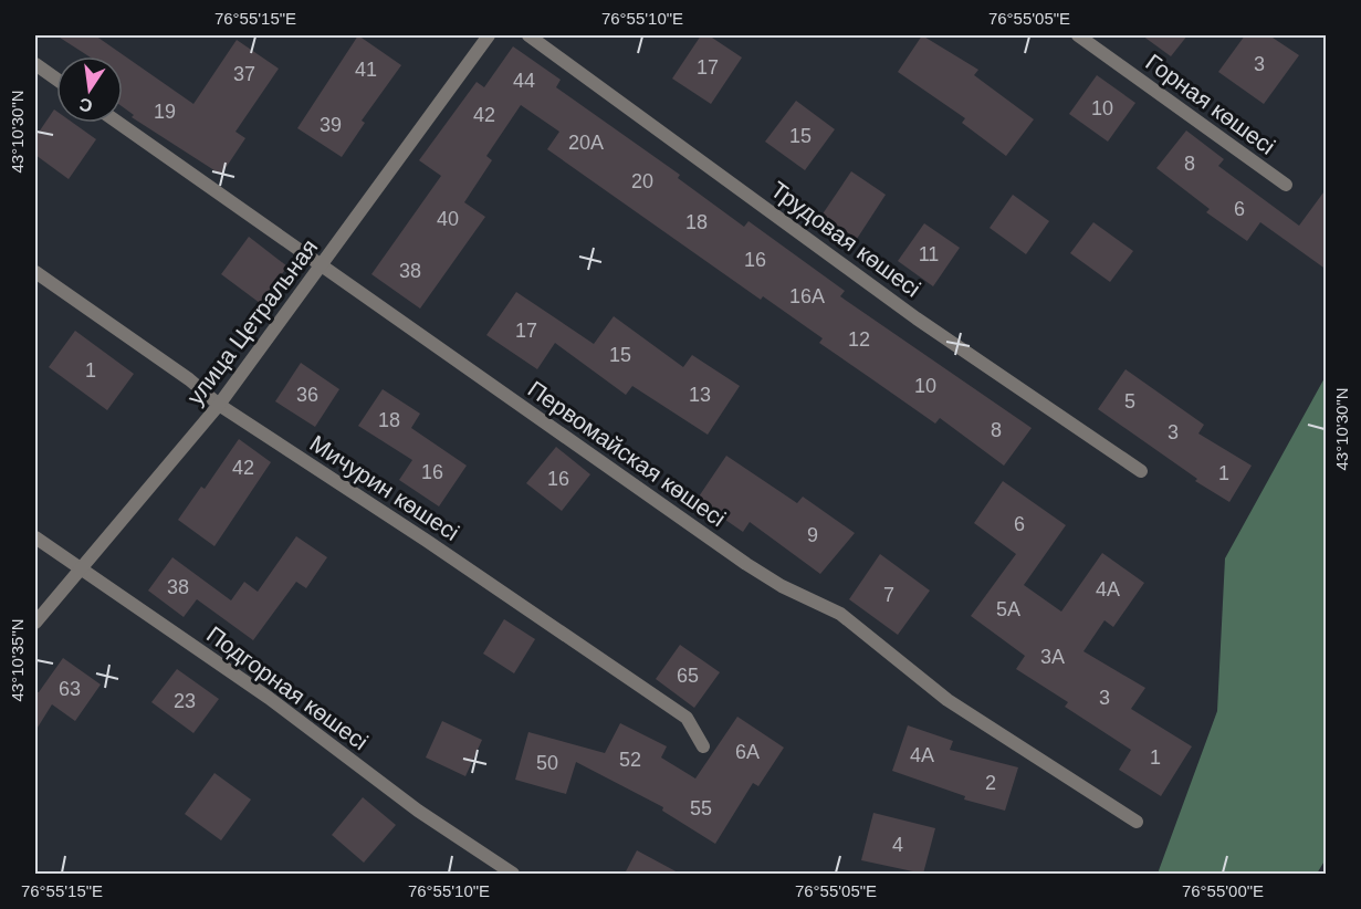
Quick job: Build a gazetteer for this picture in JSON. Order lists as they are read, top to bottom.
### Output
{
  "streets": {
    "street": [
      "Горная көшесі",
      "Трудовая көшесі",
      "улица Цетральная",
      "Первомайская көшесі",
      "Мичурин көшесі",
      "Подгорная көшесі"
    ]
  },
  "crossings": [
    ["улица Цетральная", "Первомайская көшесі"],
    ["улица Цетральная", "Мичурин көшесі"],
    ["улица Цетральная", "Подгорная көшесі"]
  ],
  "house_numbers": [
    "3",
    "17",
    "41",
    "37",
    "44",
    "10",
    "19",
    "42",
    "39",
    "15",
    "20А",
    "8",
    "20",
    "6",
    "40",
    "18",
    "11",
    "16",
    "38",
    "16А",
    "17",
    "12",
    "15",
    "1",
    "10",
    "36",
    "13",
    "5",
    "18",
    "8",
    "3",
    "42",
    "16",
    "1",
    "16",
    "6",
    "9",
    "38",
    "4А",
    "7",
    "5А",
    "3А",
    "65",
    "63",
    "3",
    "23",
    "6А",
    "4А",
    "1",
    "52",
    "50",
    "2",
    "55",
    "4"
  ],
  "north": "bottom",
  "coordinates": [
    "76°55'15\"E",
    "76°55'10\"E",
    "76°55'05\"E",
    "43°10'30\"N",
    "43°10'35\"N",
    "76°55'00\"E"
  ]
}
